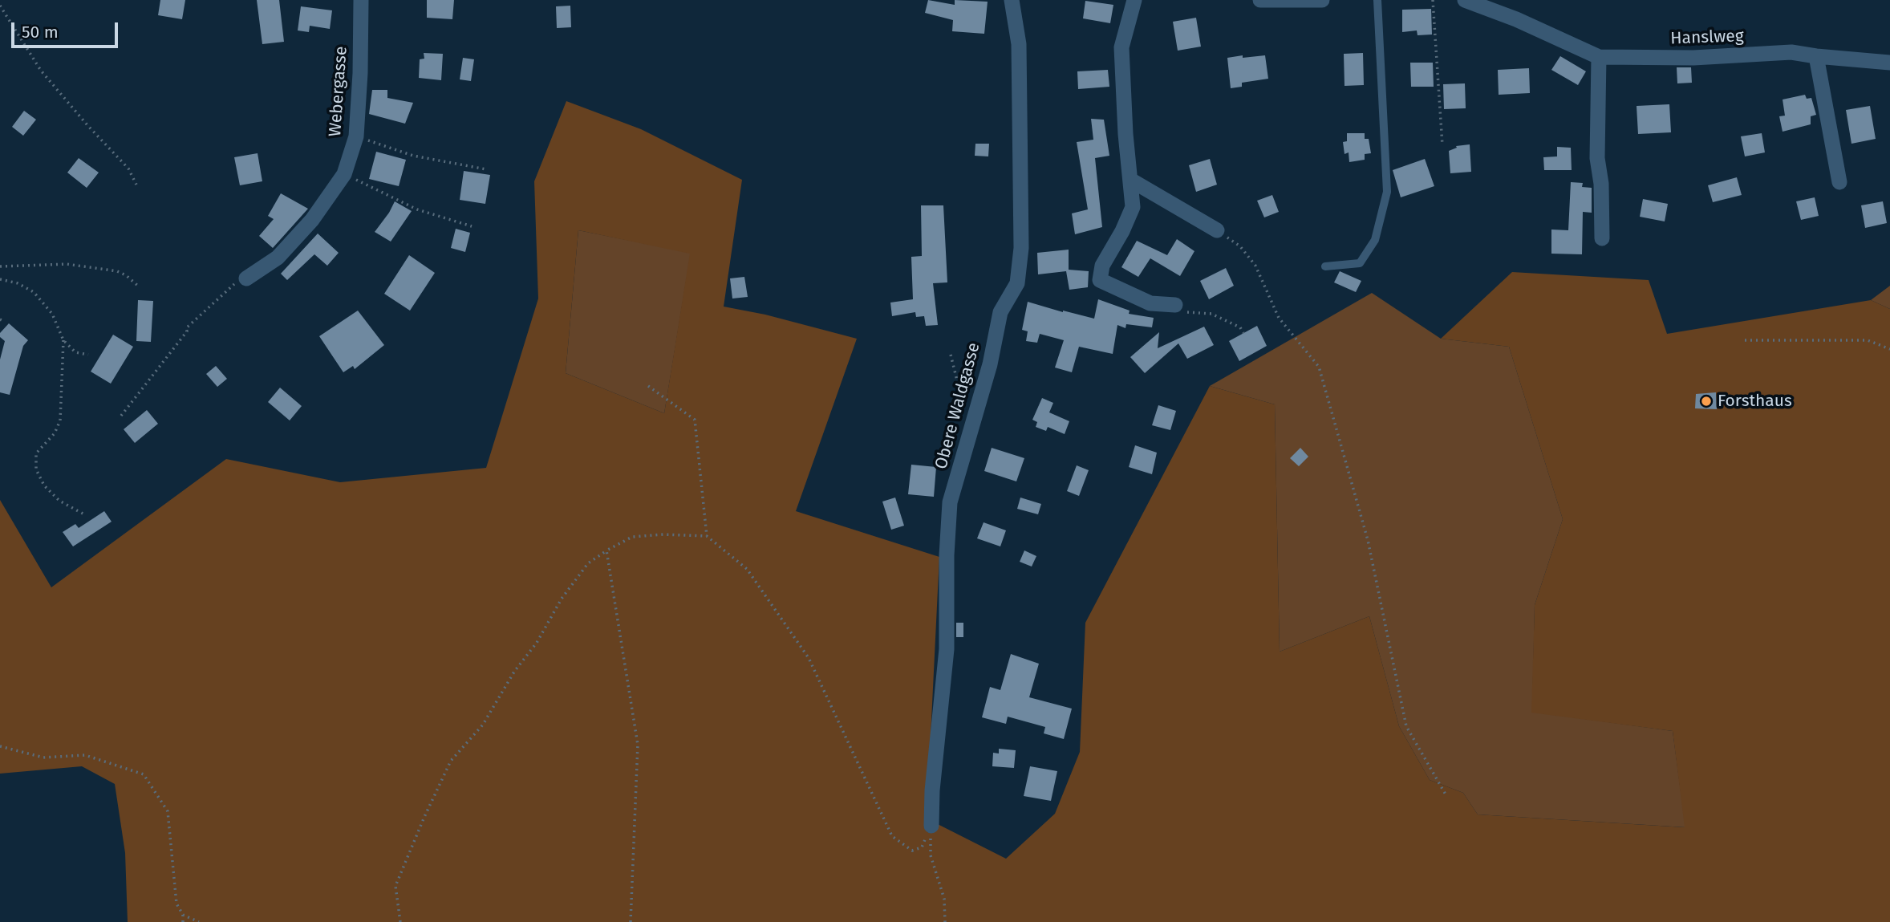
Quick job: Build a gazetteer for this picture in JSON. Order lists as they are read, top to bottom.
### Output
{
  "streets": {
    "street": ["Hanslweg", "Webergasse", "Obere Waldgasse"]
  },
  "places": ["Forsthaus"],
  "scale_bar": "50 m"
}
